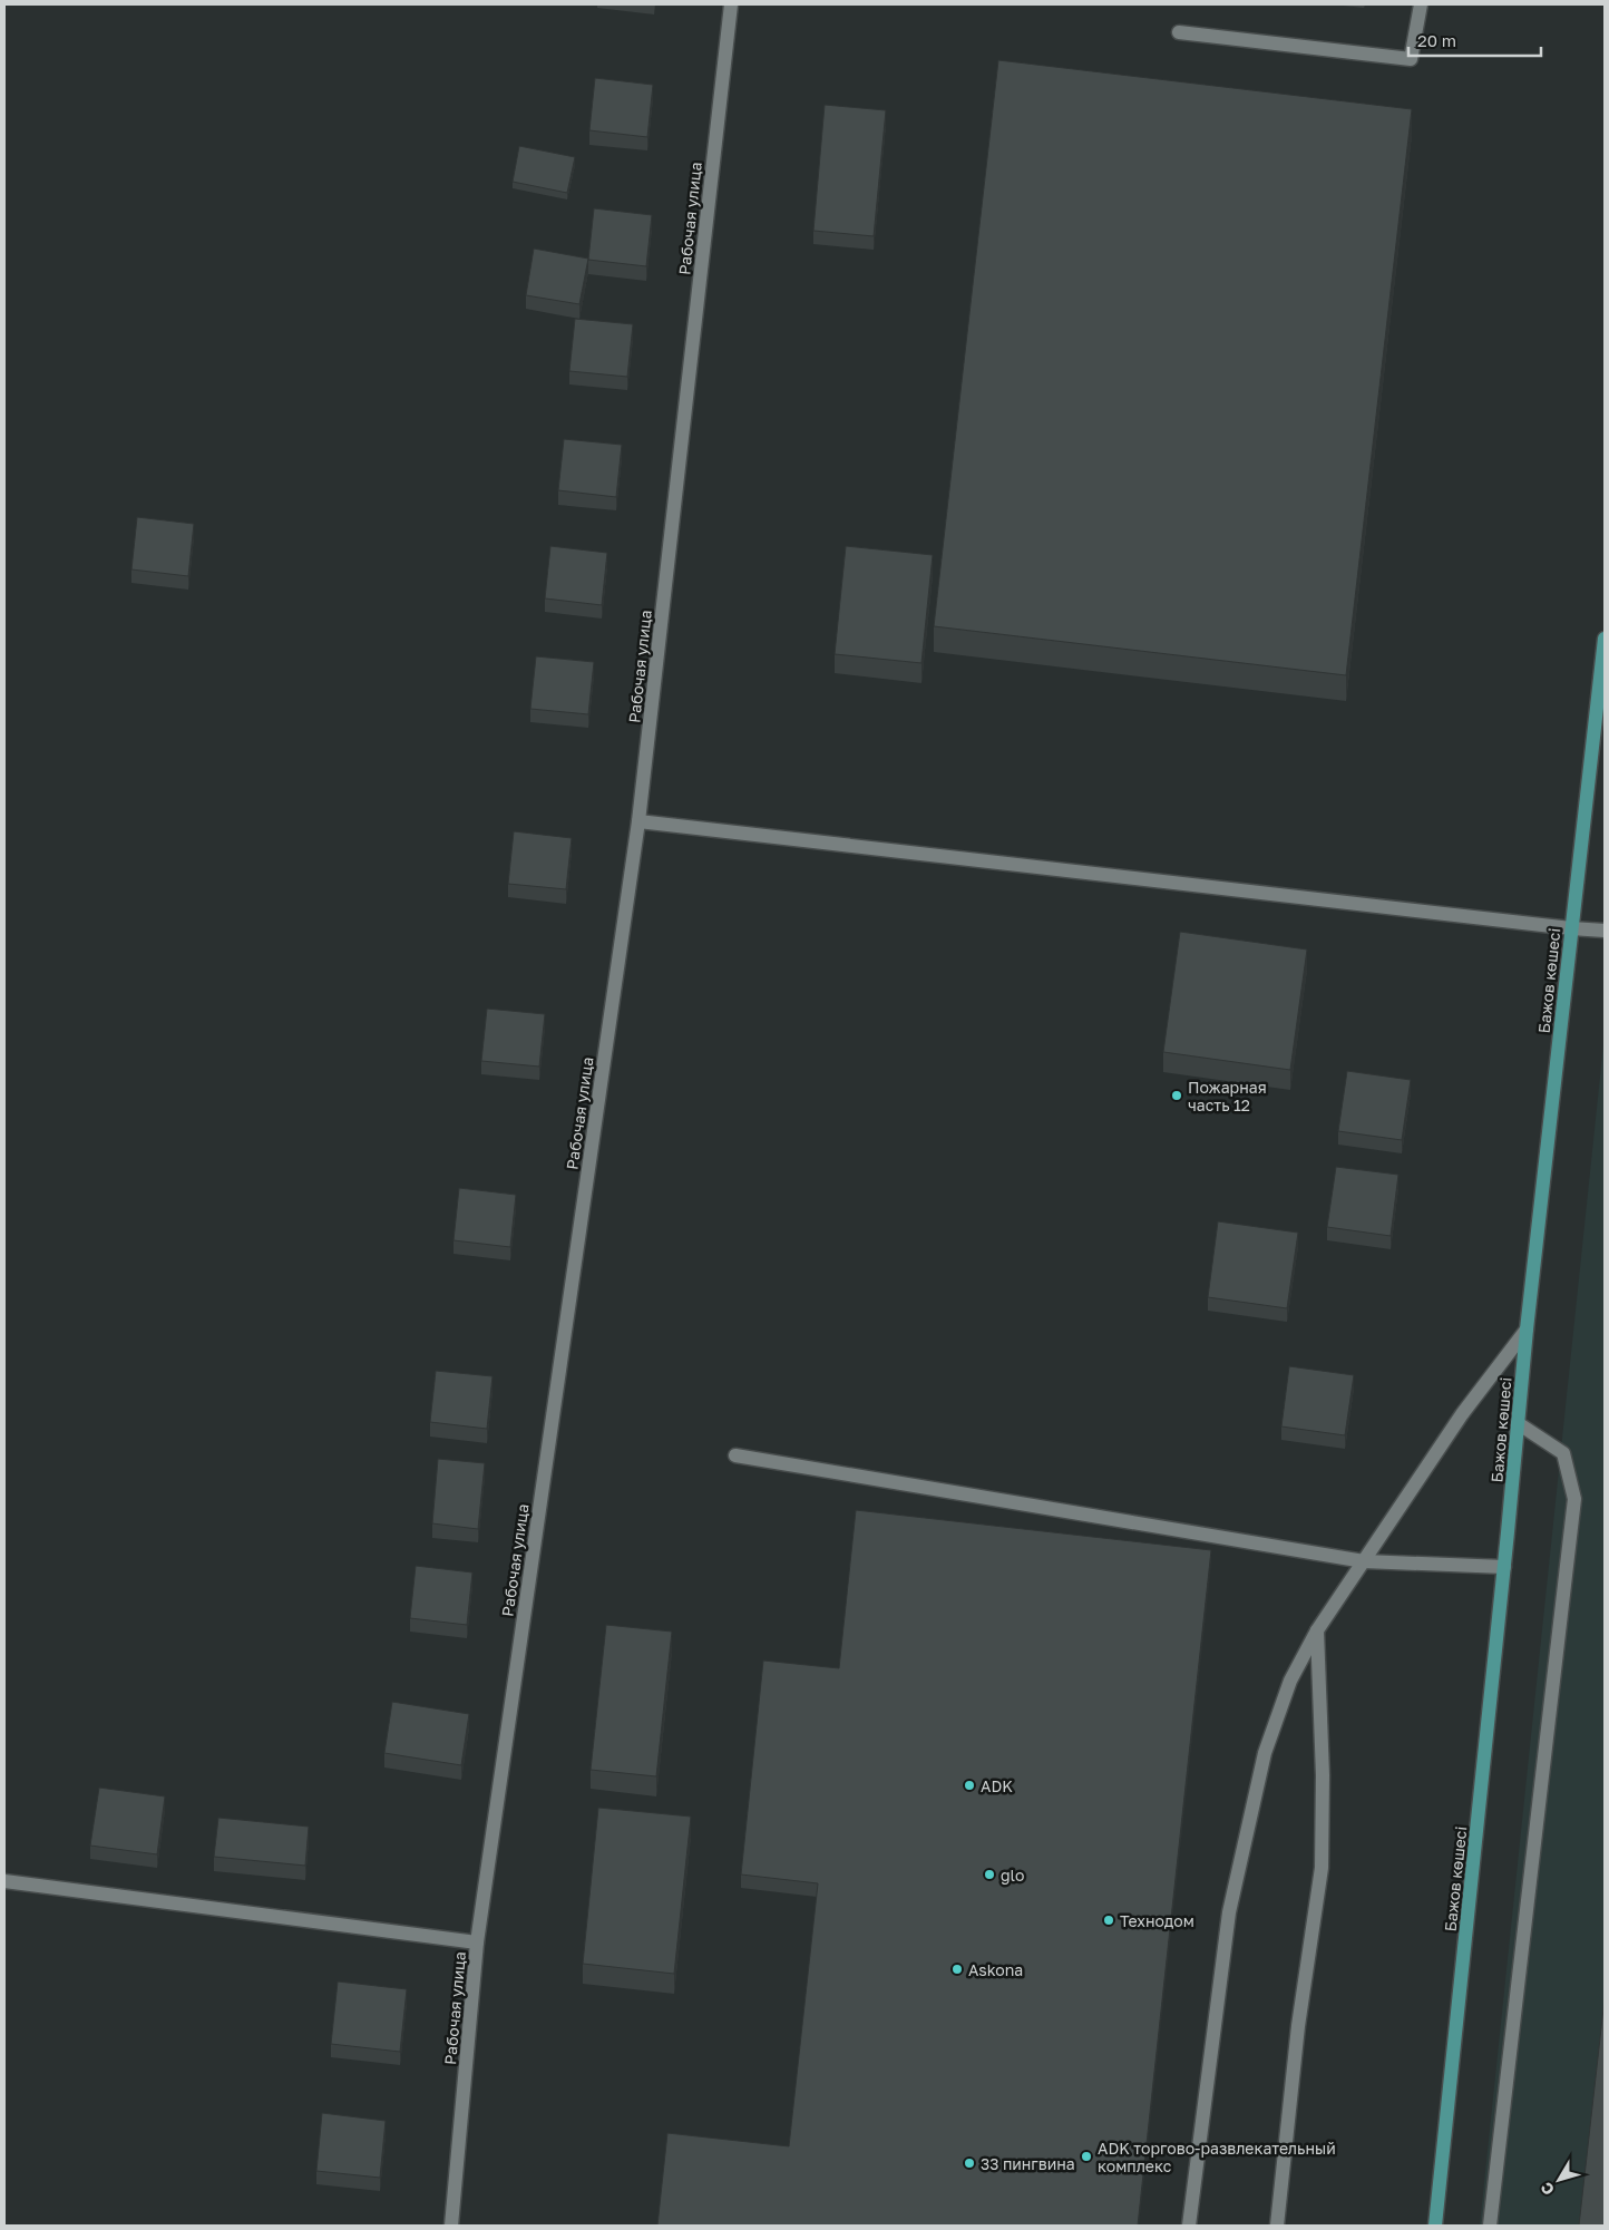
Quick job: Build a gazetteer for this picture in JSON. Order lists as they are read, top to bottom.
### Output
{
  "streets": {
    "main road": ["Бажов көшесі"],
    "street": ["Рабочая улица"]
  },
  "places": [
    "Пожарная часть 12",
    "ADK",
    "glo",
    "Технодом",
    "Askona",
    "ADK торгово-развлекательный комплекс",
    "33 пингвина"
  ],
  "scale_bar": "20 m",
  "north": "bottom left"
}
